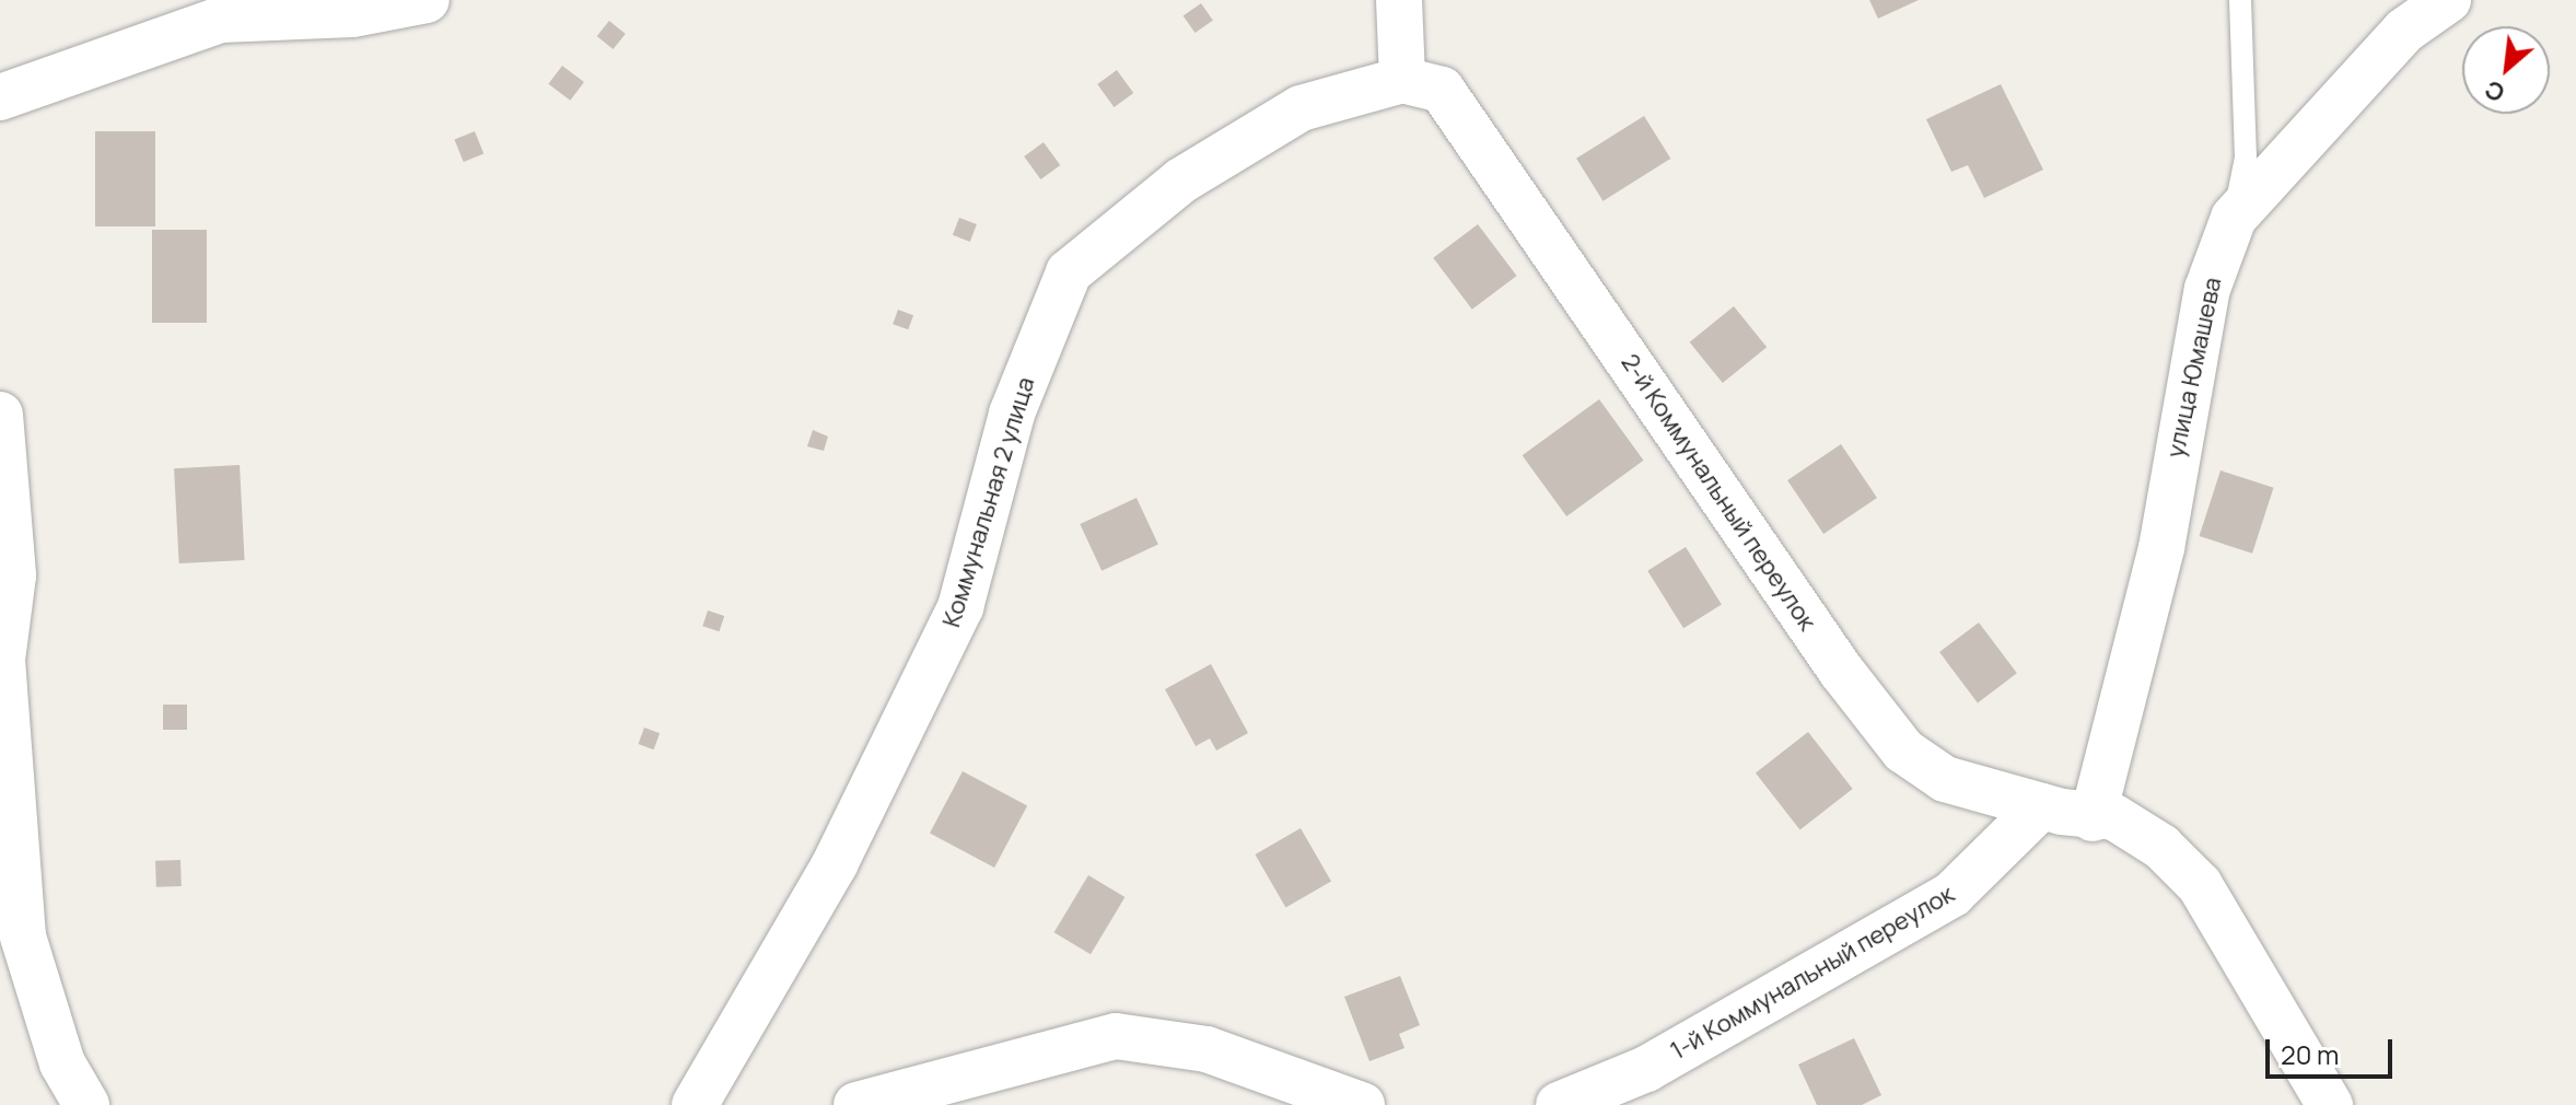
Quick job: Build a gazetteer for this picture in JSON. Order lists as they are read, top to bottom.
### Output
{
  "streets": {
    "street": [
      "улица Юмашева",
      "2-й Коммунальный переулок",
      "Коммунальная 2 улица",
      "1-й Коммунальный переулок"
    ]
  },
  "crossings": [
    ["улица Юмашева", "2-й Коммунальный переулок"],
    ["улица Юмашева", "1-й Коммунальный переулок"],
    ["2-й Коммунальный переулок", "Коммунальная 2 улица"],
    ["2-й Коммунальный переулок", "1-й Коммунальный переулок"]
  ],
  "scale_bar": "20 m",
  "north": "bottom left"
}
